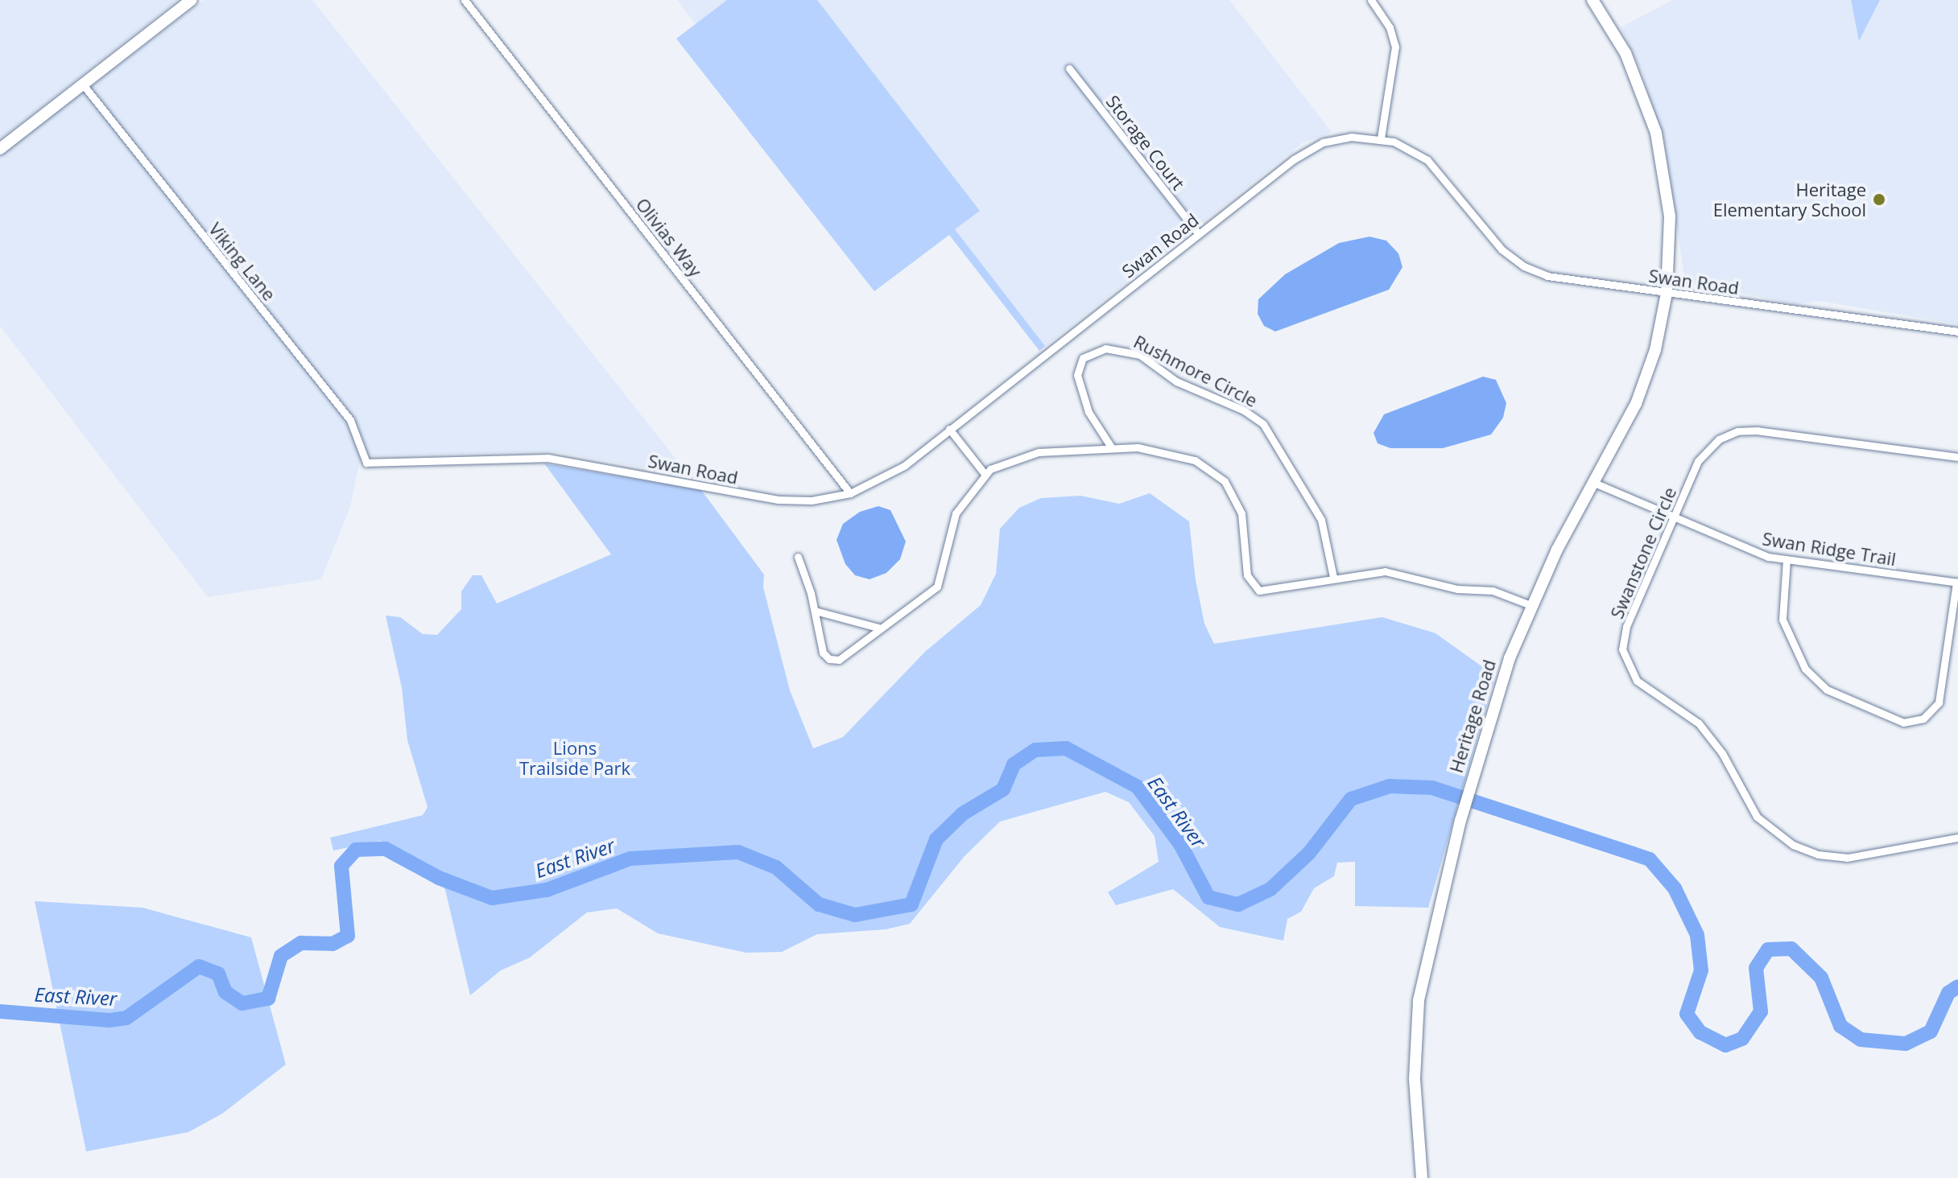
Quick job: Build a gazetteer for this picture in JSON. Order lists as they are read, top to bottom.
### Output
{
  "streets": {
    "main road": ["Heritage Road"],
    "street": [
      "Storage Court",
      "Olivias Way",
      "Swan Road",
      "Viking Lane",
      "Rushmore Circle",
      "Swan Ridge Trail",
      "Swanstone Circle"
    ]
  },
  "crossings": [
    ["Storage Court", "Swan Road"],
    ["Olivias Way", "Swan Road"],
    ["Swan Road", "Viking Lane"],
    ["Swan Road", "Heritage Road"],
    ["Swan Ridge Trail", "Swanstone Circle"],
    ["Swan Ridge Trail", "Heritage Road"]
  ],
  "water": ["East River"],
  "parks": ["Lions Trailside Park"],
  "places": ["Heritage Elementary School"]
}
